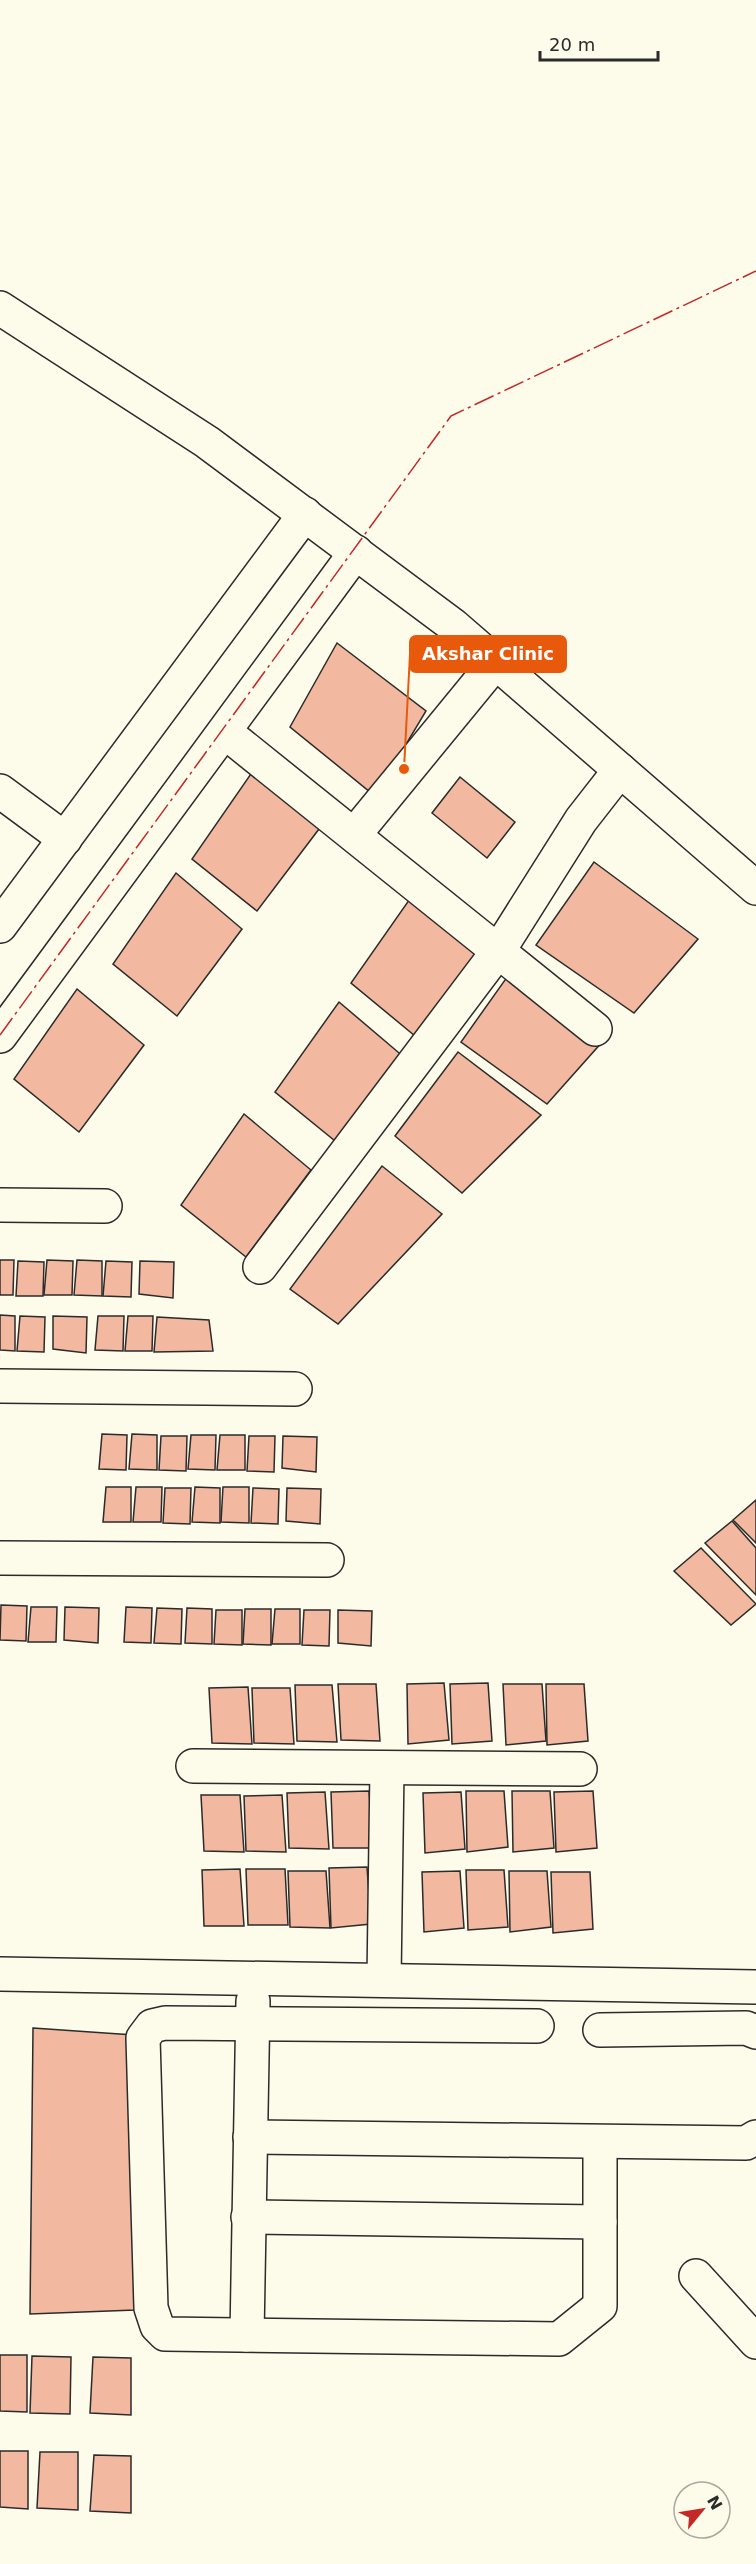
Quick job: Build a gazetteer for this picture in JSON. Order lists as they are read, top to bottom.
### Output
{
  "places": ["Akshar Clinic"],
  "scale_bar": "20 m",
  "north": "top right"
}
